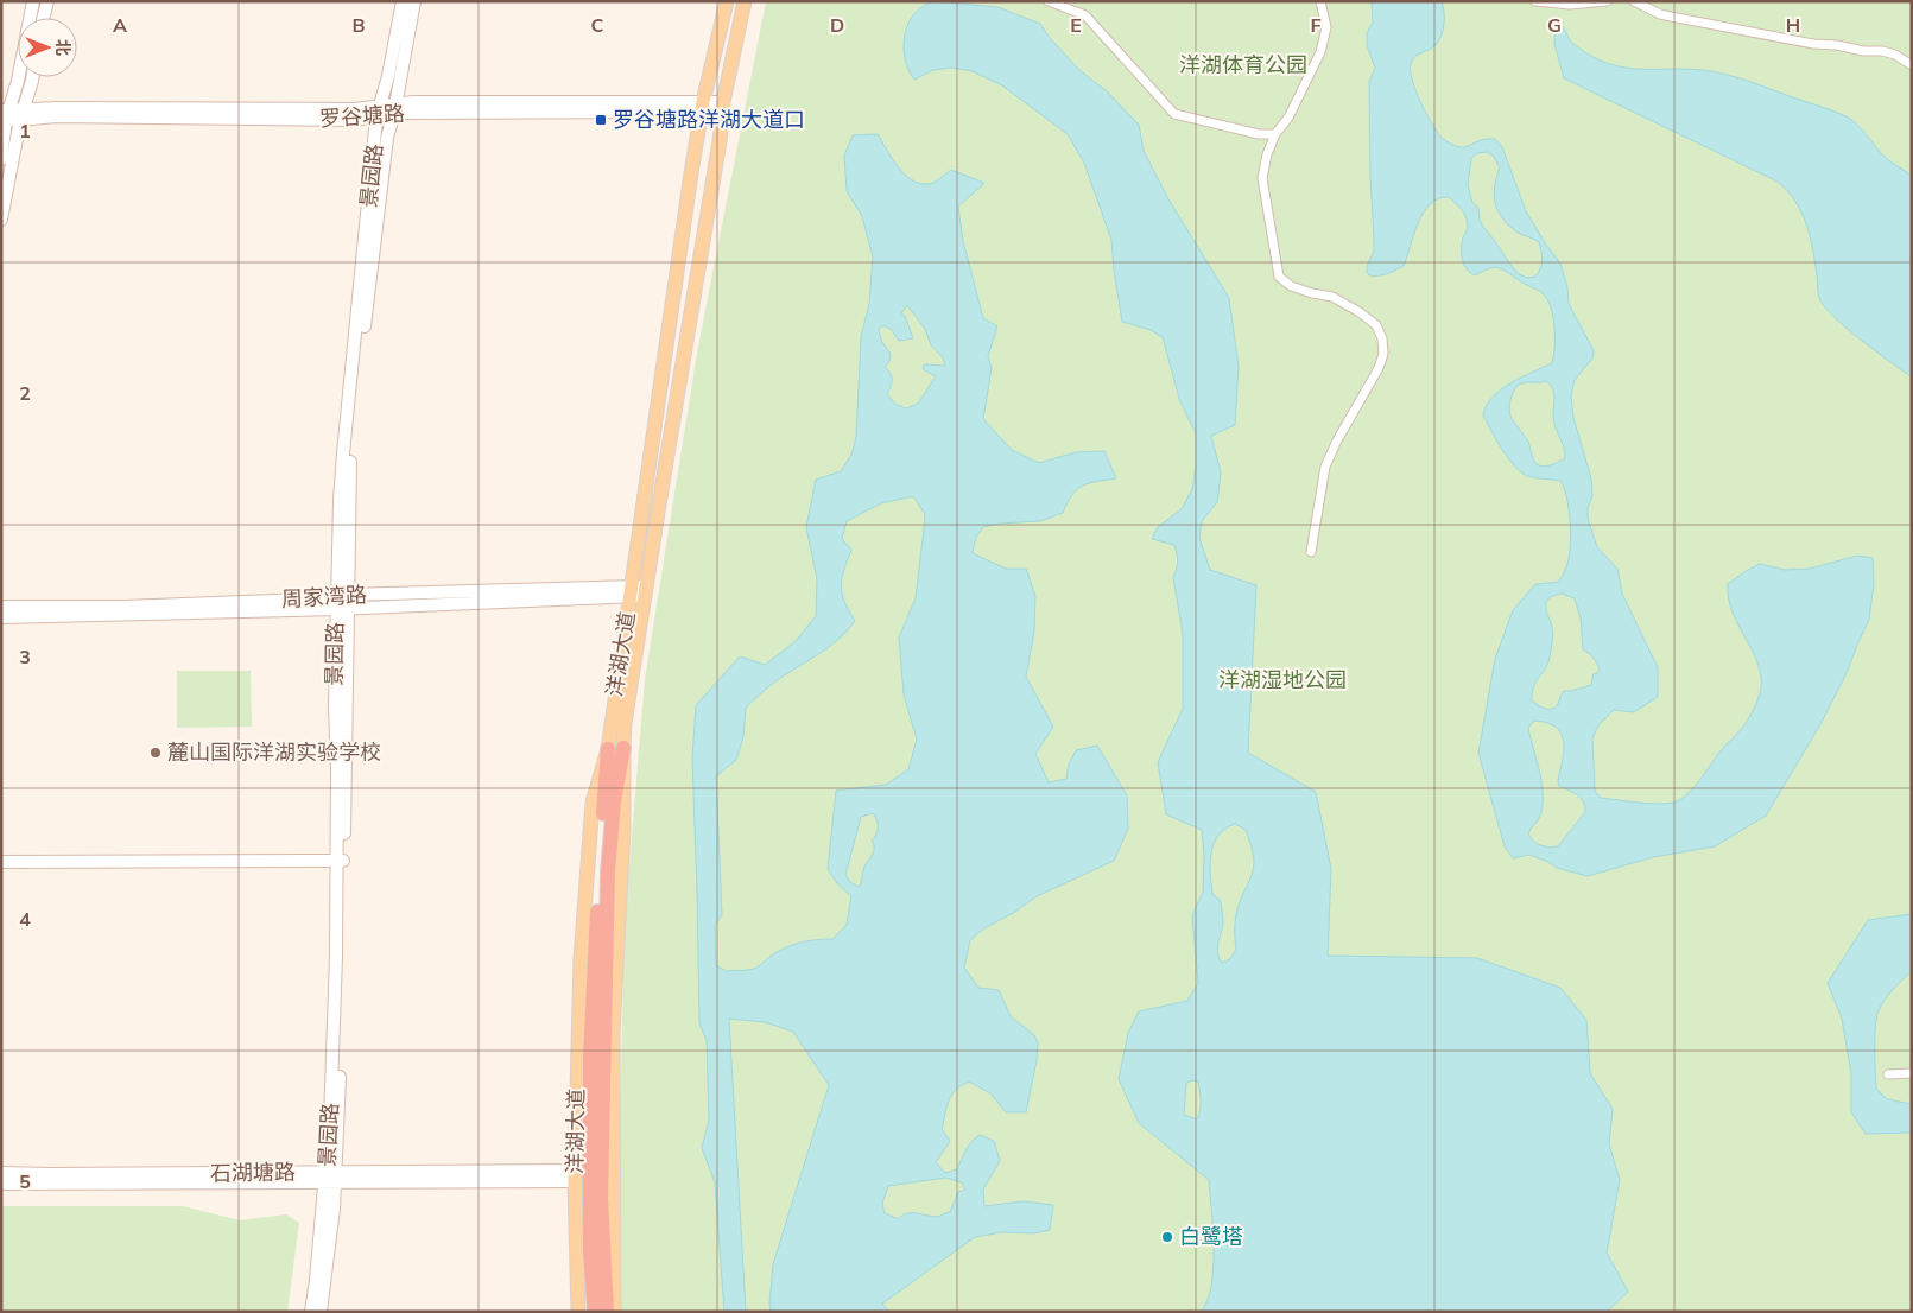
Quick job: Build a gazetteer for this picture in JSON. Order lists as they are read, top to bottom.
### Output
{
  "streets": {
    "main road": [
      "罗谷塘路",
      "景园路",
      "周家湾路",
      "洋湖大道",
      "石湖塘路"
    ]
  },
  "crossings": [
    ["罗谷塘路", "景园路"],
    ["罗谷塘路", "洋湖大道"],
    ["景园路", "周家湾路"],
    ["景园路", "石湖塘路"],
    ["周家湾路", "洋湖大道"],
    ["洋湖大道", "石湖塘路"]
  ],
  "parks": ["洋湖体育公园", "洋湖湿地公园"],
  "places": {
    "transit": ["罗谷塘路洋湖大道口"],
    "other": ["麓山国际洋湖实验学校", "白鹭塔"]
  },
  "north": "right",
  "grid": {
    "columns": [
      "A",
      "B",
      "C",
      "D",
      "E",
      "F",
      "G",
      "H"
    ],
    "rows": [
      "1",
      "2",
      "3",
      "4",
      "5"
    ]
  }
}
